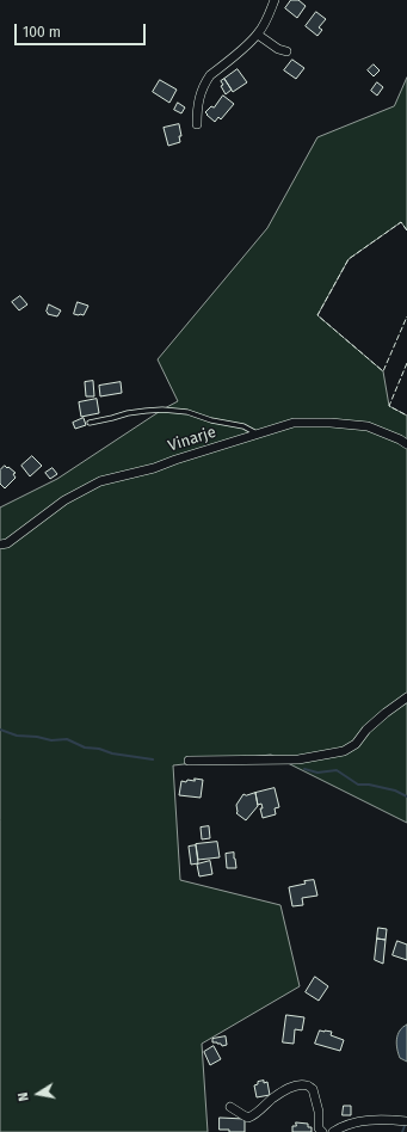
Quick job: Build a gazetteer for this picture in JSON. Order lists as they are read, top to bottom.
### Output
{
  "streets": {
    "street": ["Vinarje"]
  },
  "scale_bar": "100 m",
  "north": "left"
}
